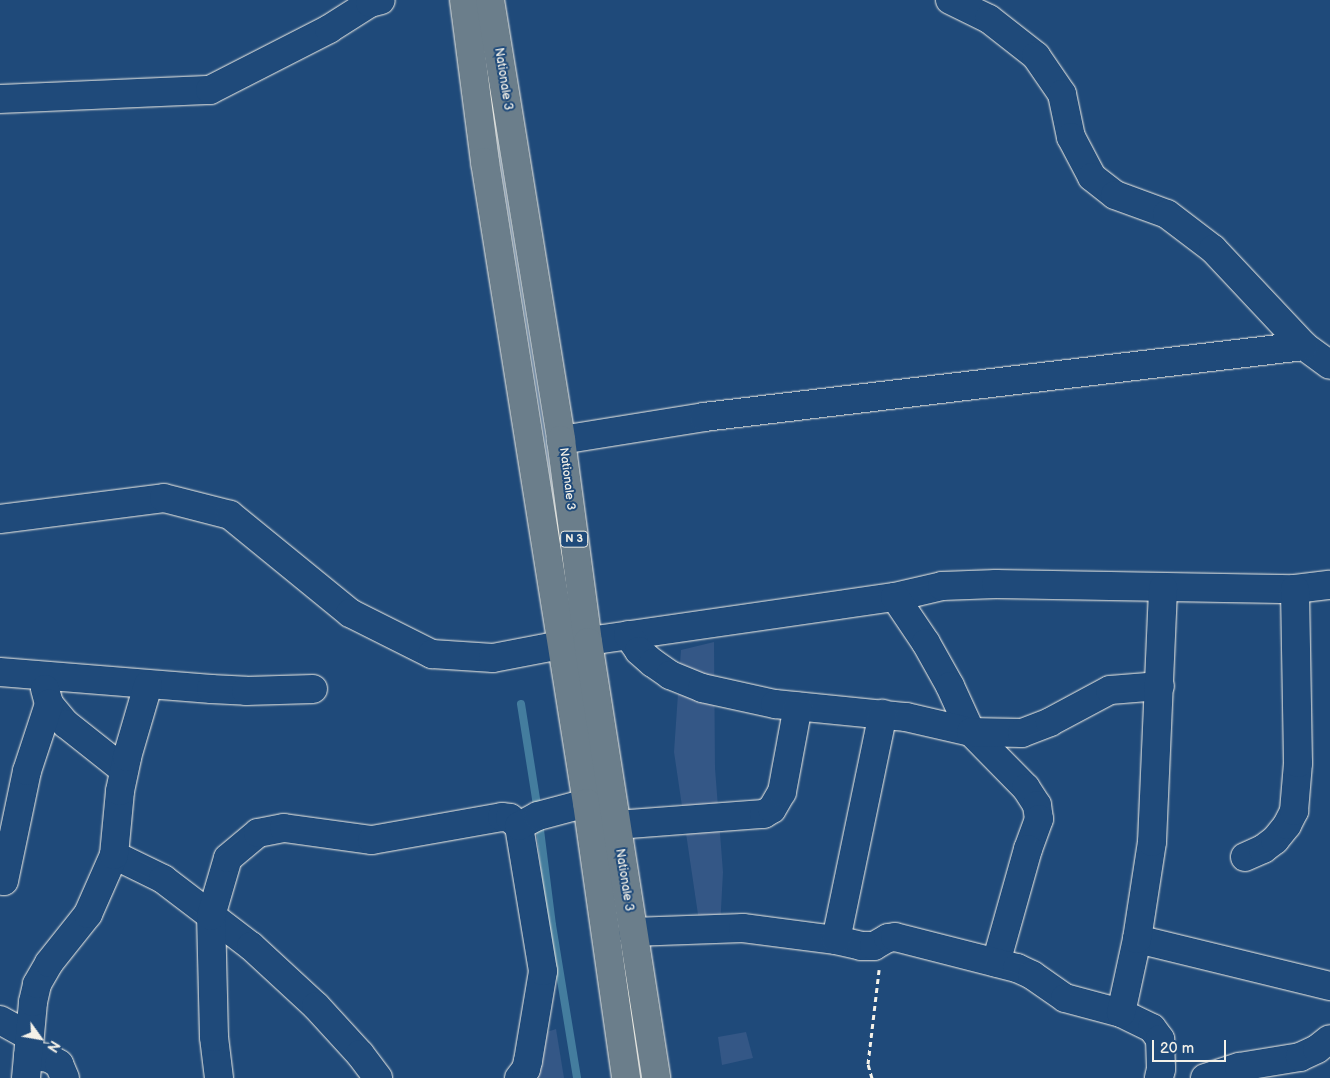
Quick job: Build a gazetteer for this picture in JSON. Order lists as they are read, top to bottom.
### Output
{
  "streets": {
    "main road": ["Nationale 3", "N 3"]
  },
  "scale_bar": "20 m",
  "north": "bottom right"
}
